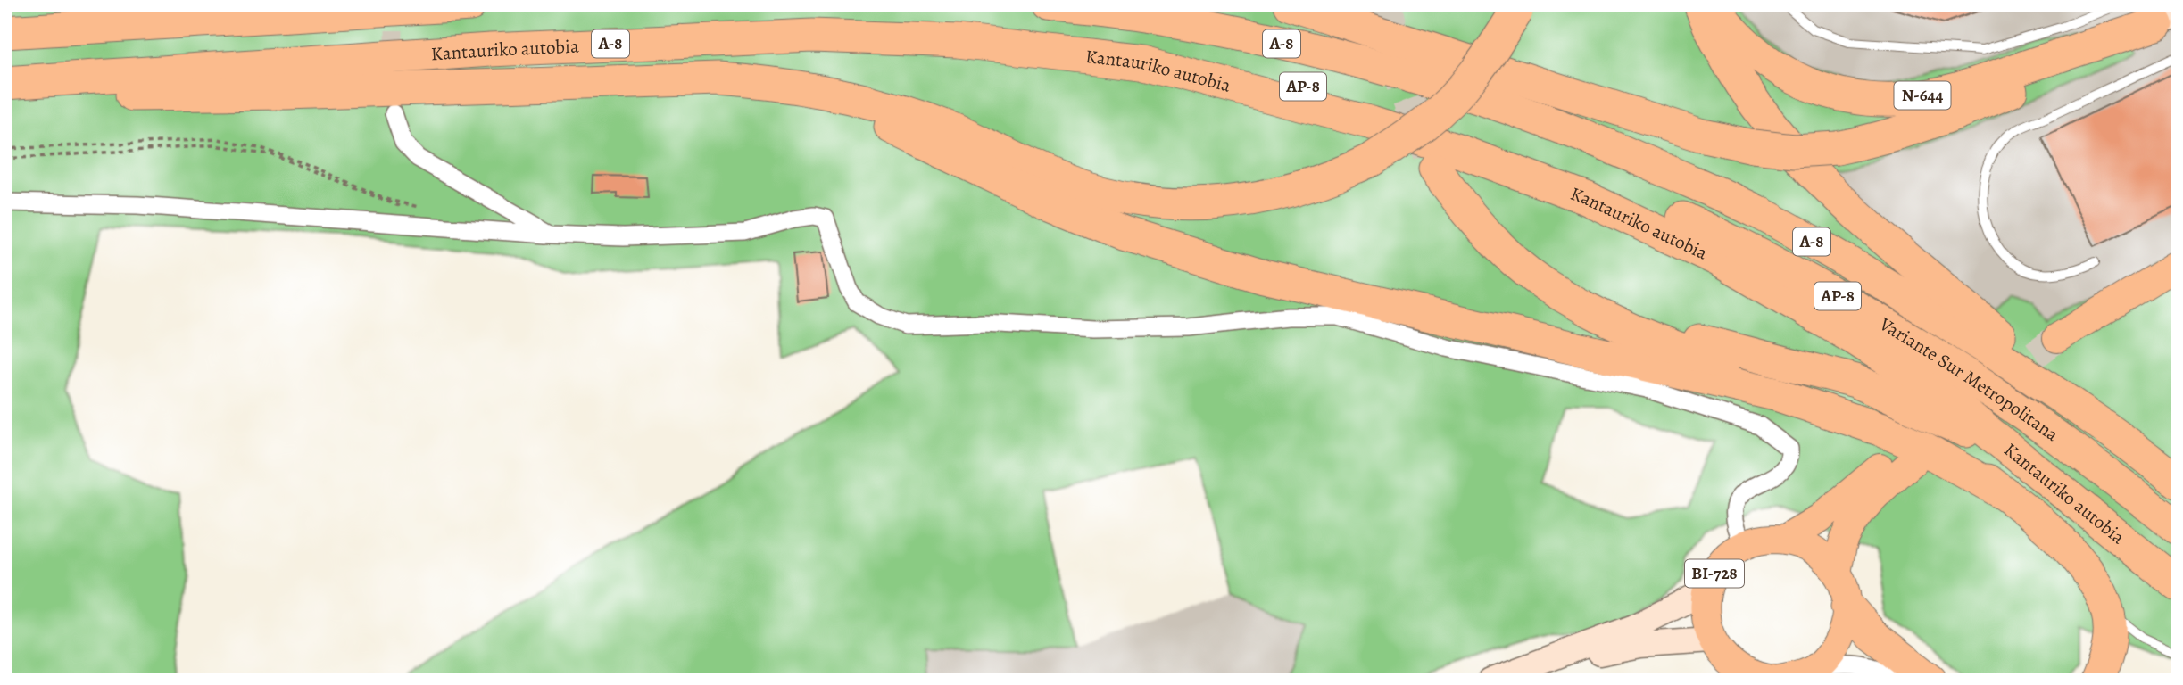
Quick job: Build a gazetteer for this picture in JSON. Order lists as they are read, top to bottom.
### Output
{
  "streets": {
    "highway": [
      "A-8",
      "Kantauriko autobia",
      "AP-8",
      "N-644",
      "Variante Sur Metropolitana"
    ],
    "main road": ["BI-728"]
  },
  "crossings": [
    ["Kantauriko autobia", "Variante Sur Metropolitana"]
  ]
}
